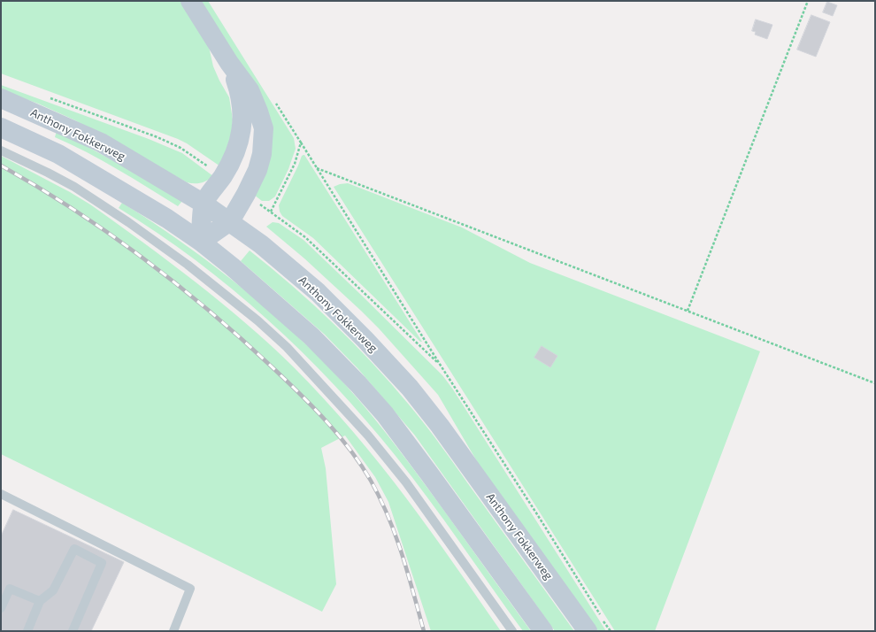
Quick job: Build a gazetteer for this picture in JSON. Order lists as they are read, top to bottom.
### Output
{
  "streets": {
    "main road": ["Anthony Fokkerweg"]
  }
}
